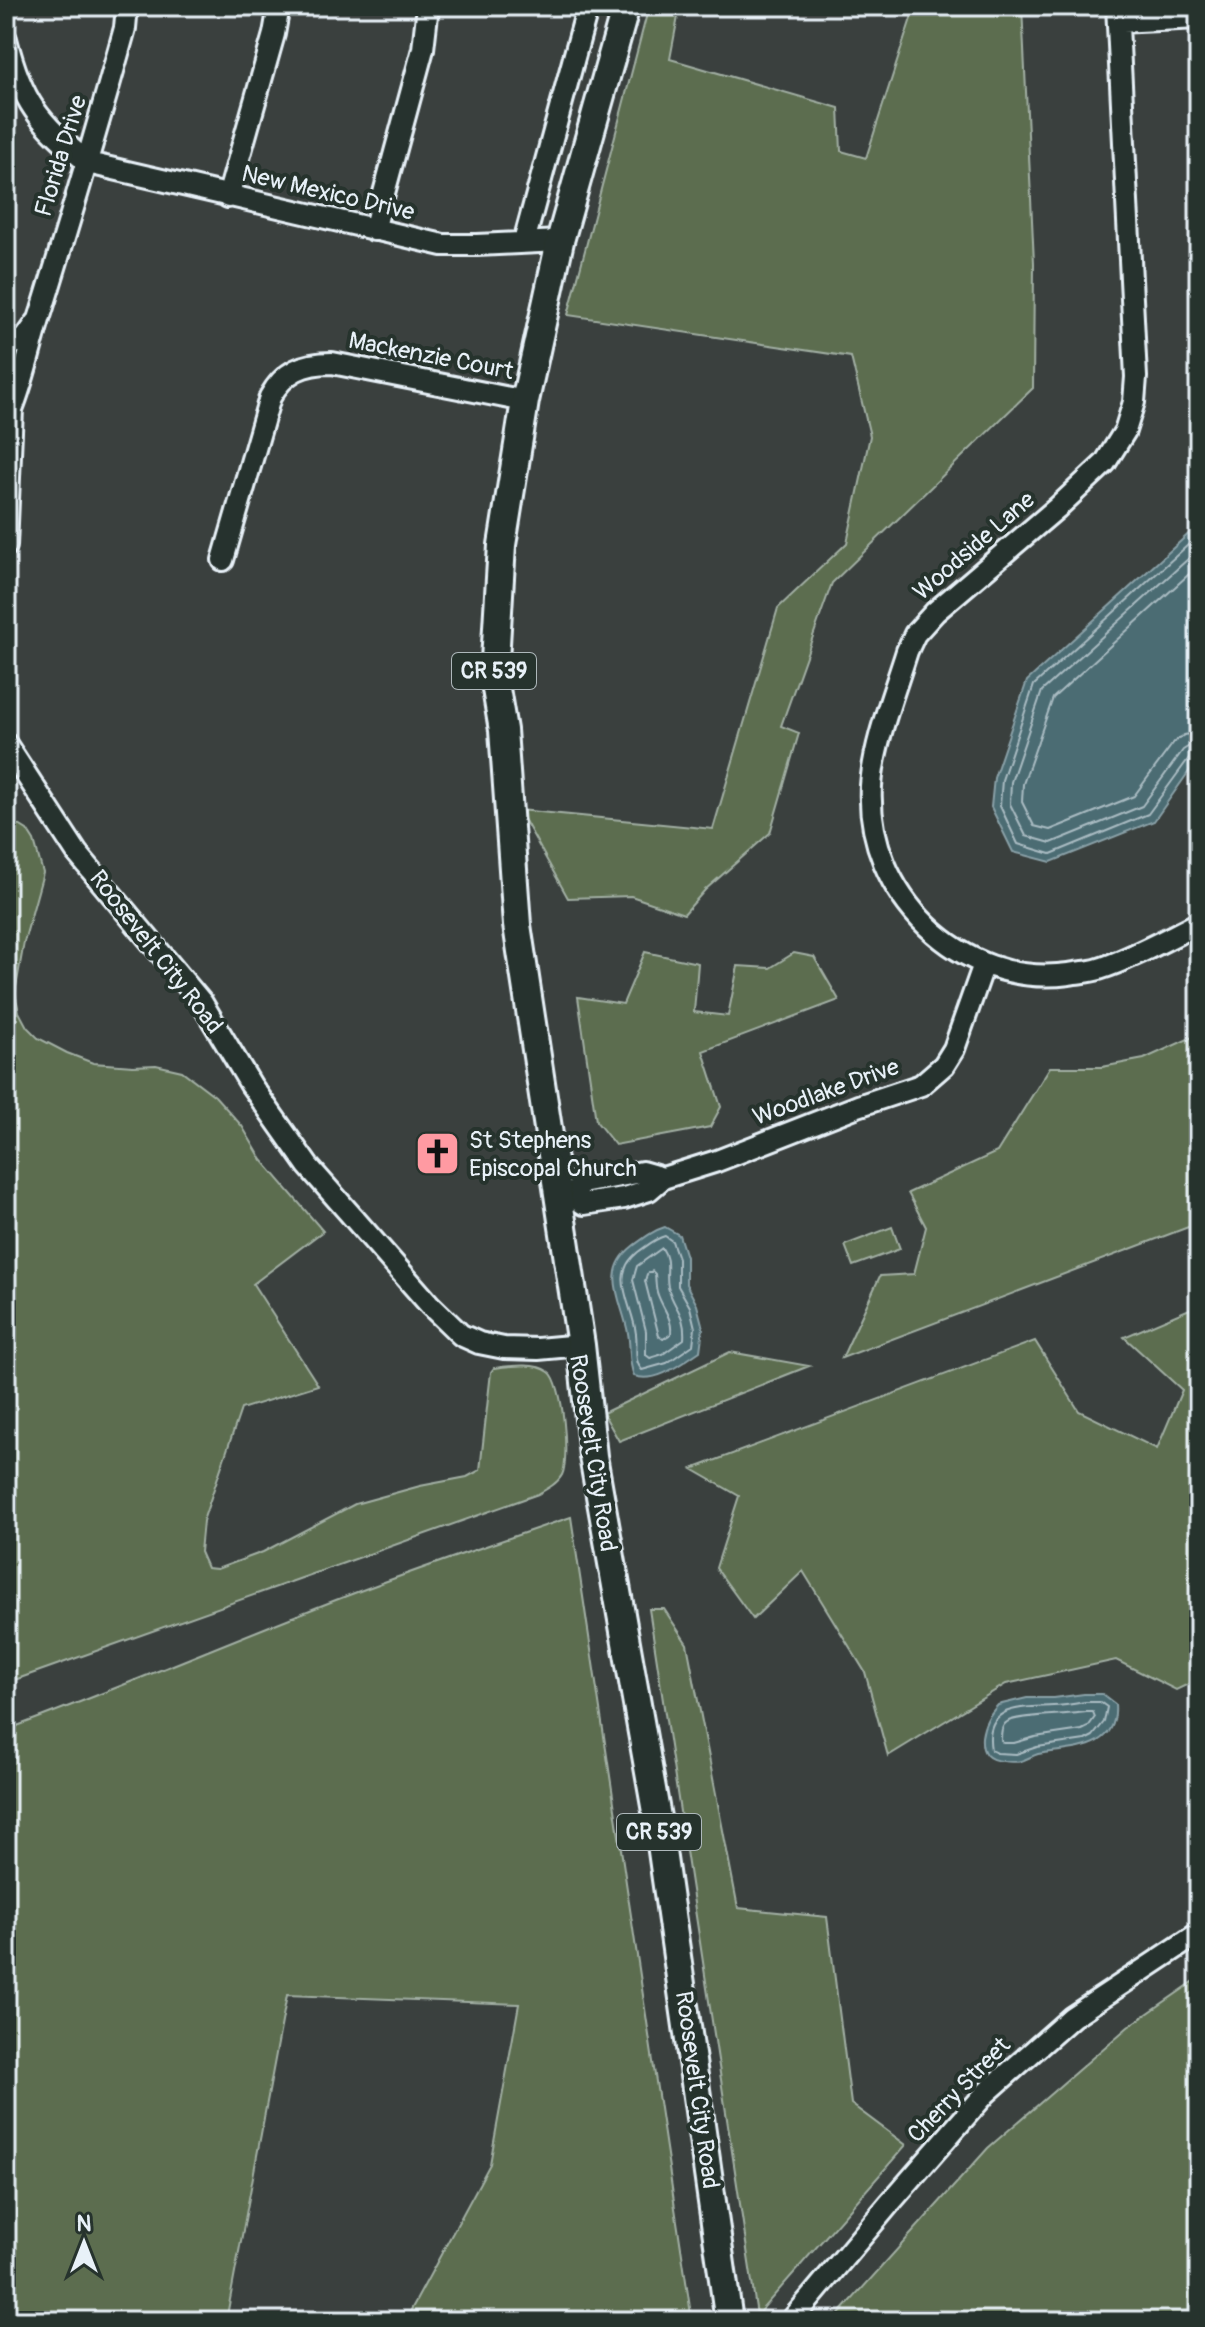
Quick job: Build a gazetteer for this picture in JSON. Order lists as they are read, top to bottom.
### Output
{
  "streets": {
    "main road": ["CR 539", "Roosevelt City Road"],
    "street": [
      "Florida Drive",
      "New Mexico Drive",
      "Mackenzie Court",
      "Woodside Lane",
      "Woodlake Drive",
      "Cherry Street"
    ]
  },
  "crossings": [
    ["Florida Drive", "New Mexico Drive"],
    ["New Mexico Drive", "CR 539"],
    ["Mackenzie Court", "CR 539"],
    ["Woodside Lane", "Woodlake Drive"],
    ["CR 539", "Roosevelt City Road"],
    ["CR 539", "Woodlake Drive"]
  ],
  "places": {
    "church": ["St Stephens Episcopal Church"]
  },
  "north": "top"
}
